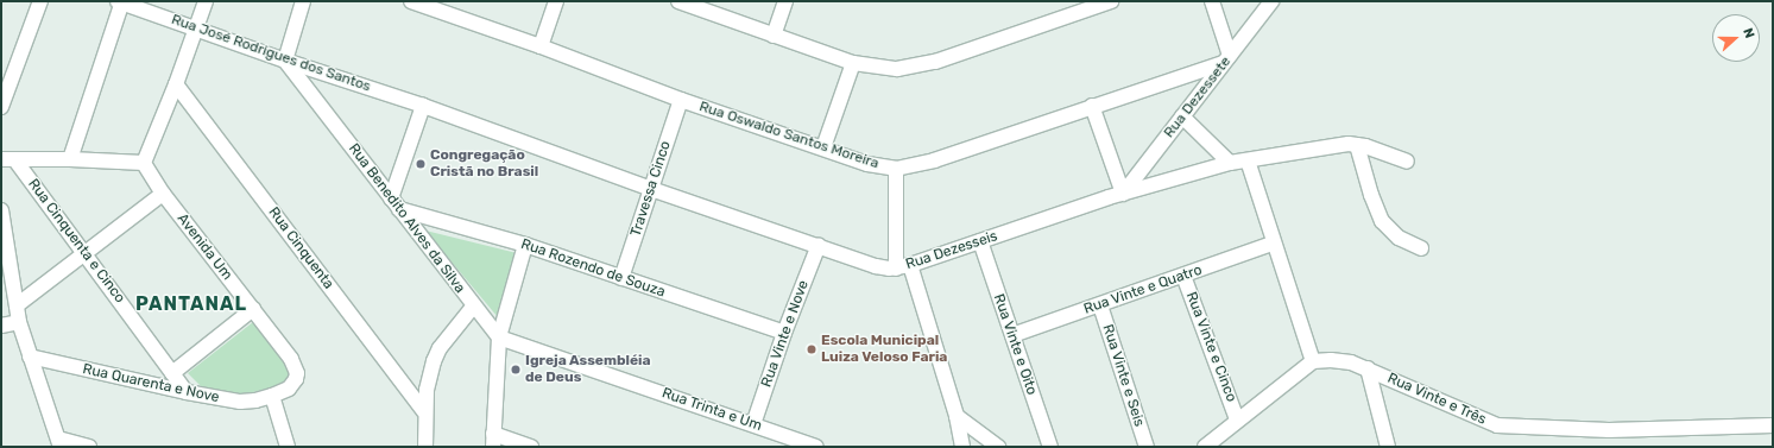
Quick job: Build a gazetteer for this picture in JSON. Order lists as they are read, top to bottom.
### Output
{
  "streets": {
    "street": [
      "Rua José Rodrigues dos Santos",
      "Rua Dezessete",
      "Rua Oswaldo Santos Moreira",
      "Travessa Cinco",
      "Rua Benedito Alves da Silva",
      "Rua Cinquenta e Cinco",
      "Avenida Um",
      "Rua Cinquenta",
      "Rua Dezesseis",
      "Rua Rozendo de Souza",
      "Rua Vinte e Quatro",
      "Rua Vinte e Nove",
      "Rua Vinte e Oito",
      "Rua Vinte e Cinco",
      "Rua Vinte e Seis",
      "Rua Quarenta e Nove",
      "Rua Vinte e Três",
      "Rua Trinta e Um"
    ]
  },
  "crossings": [
    ["Rua José Rodrigues dos Santos", "Rua Benedito Alves da Silva"],
    ["Rua José Rodrigues dos Santos", "Rua Dezesseis"],
    ["Rua Dezessete", "Rua Oswaldo Santos Moreira"],
    ["Rua Dezessete", "Rua Dezesseis"],
    ["Rua Oswaldo Santos Moreira", "Travessa Cinco"],
    ["Travessa Cinco", "Rua Dezesseis"],
    ["Travessa Cinco", "Rua Rozendo de Souza"],
    ["Rua Benedito Alves da Silva", "Rua Rozendo de Souza"],
    ["Rua Benedito Alves da Silva", "Rua Trinta e Um"],
    ["Rua Cinquenta e Cinco", "Avenida Um"],
    ["Rua Cinquenta e Cinco", "Rua Quarenta e Nove"],
    ["Avenida Um", "Rua Quarenta e Nove"],
    ["Rua Dezesseis", "Rua Vinte e Nove"],
    ["Rua Dezesseis", "Rua Vinte e Oito"],
    ["Rua Rozendo de Souza", "Rua Vinte e Nove"],
    ["Rua Vinte e Quatro", "Rua Vinte e Oito"],
    ["Rua Vinte e Quatro", "Rua Vinte e Cinco"],
    ["Rua Vinte e Quatro", "Rua Vinte e Seis"],
    ["Rua Vinte e Nove", "Rua Trinta e Um"]
  ],
  "districts": ["PANTANAL"],
  "places": ["Congregação Cristã no Brasil", "Escola Municipal Luiza Veloso Faria", "Igreja Assembléia de Deus"],
  "north": "right"
}
